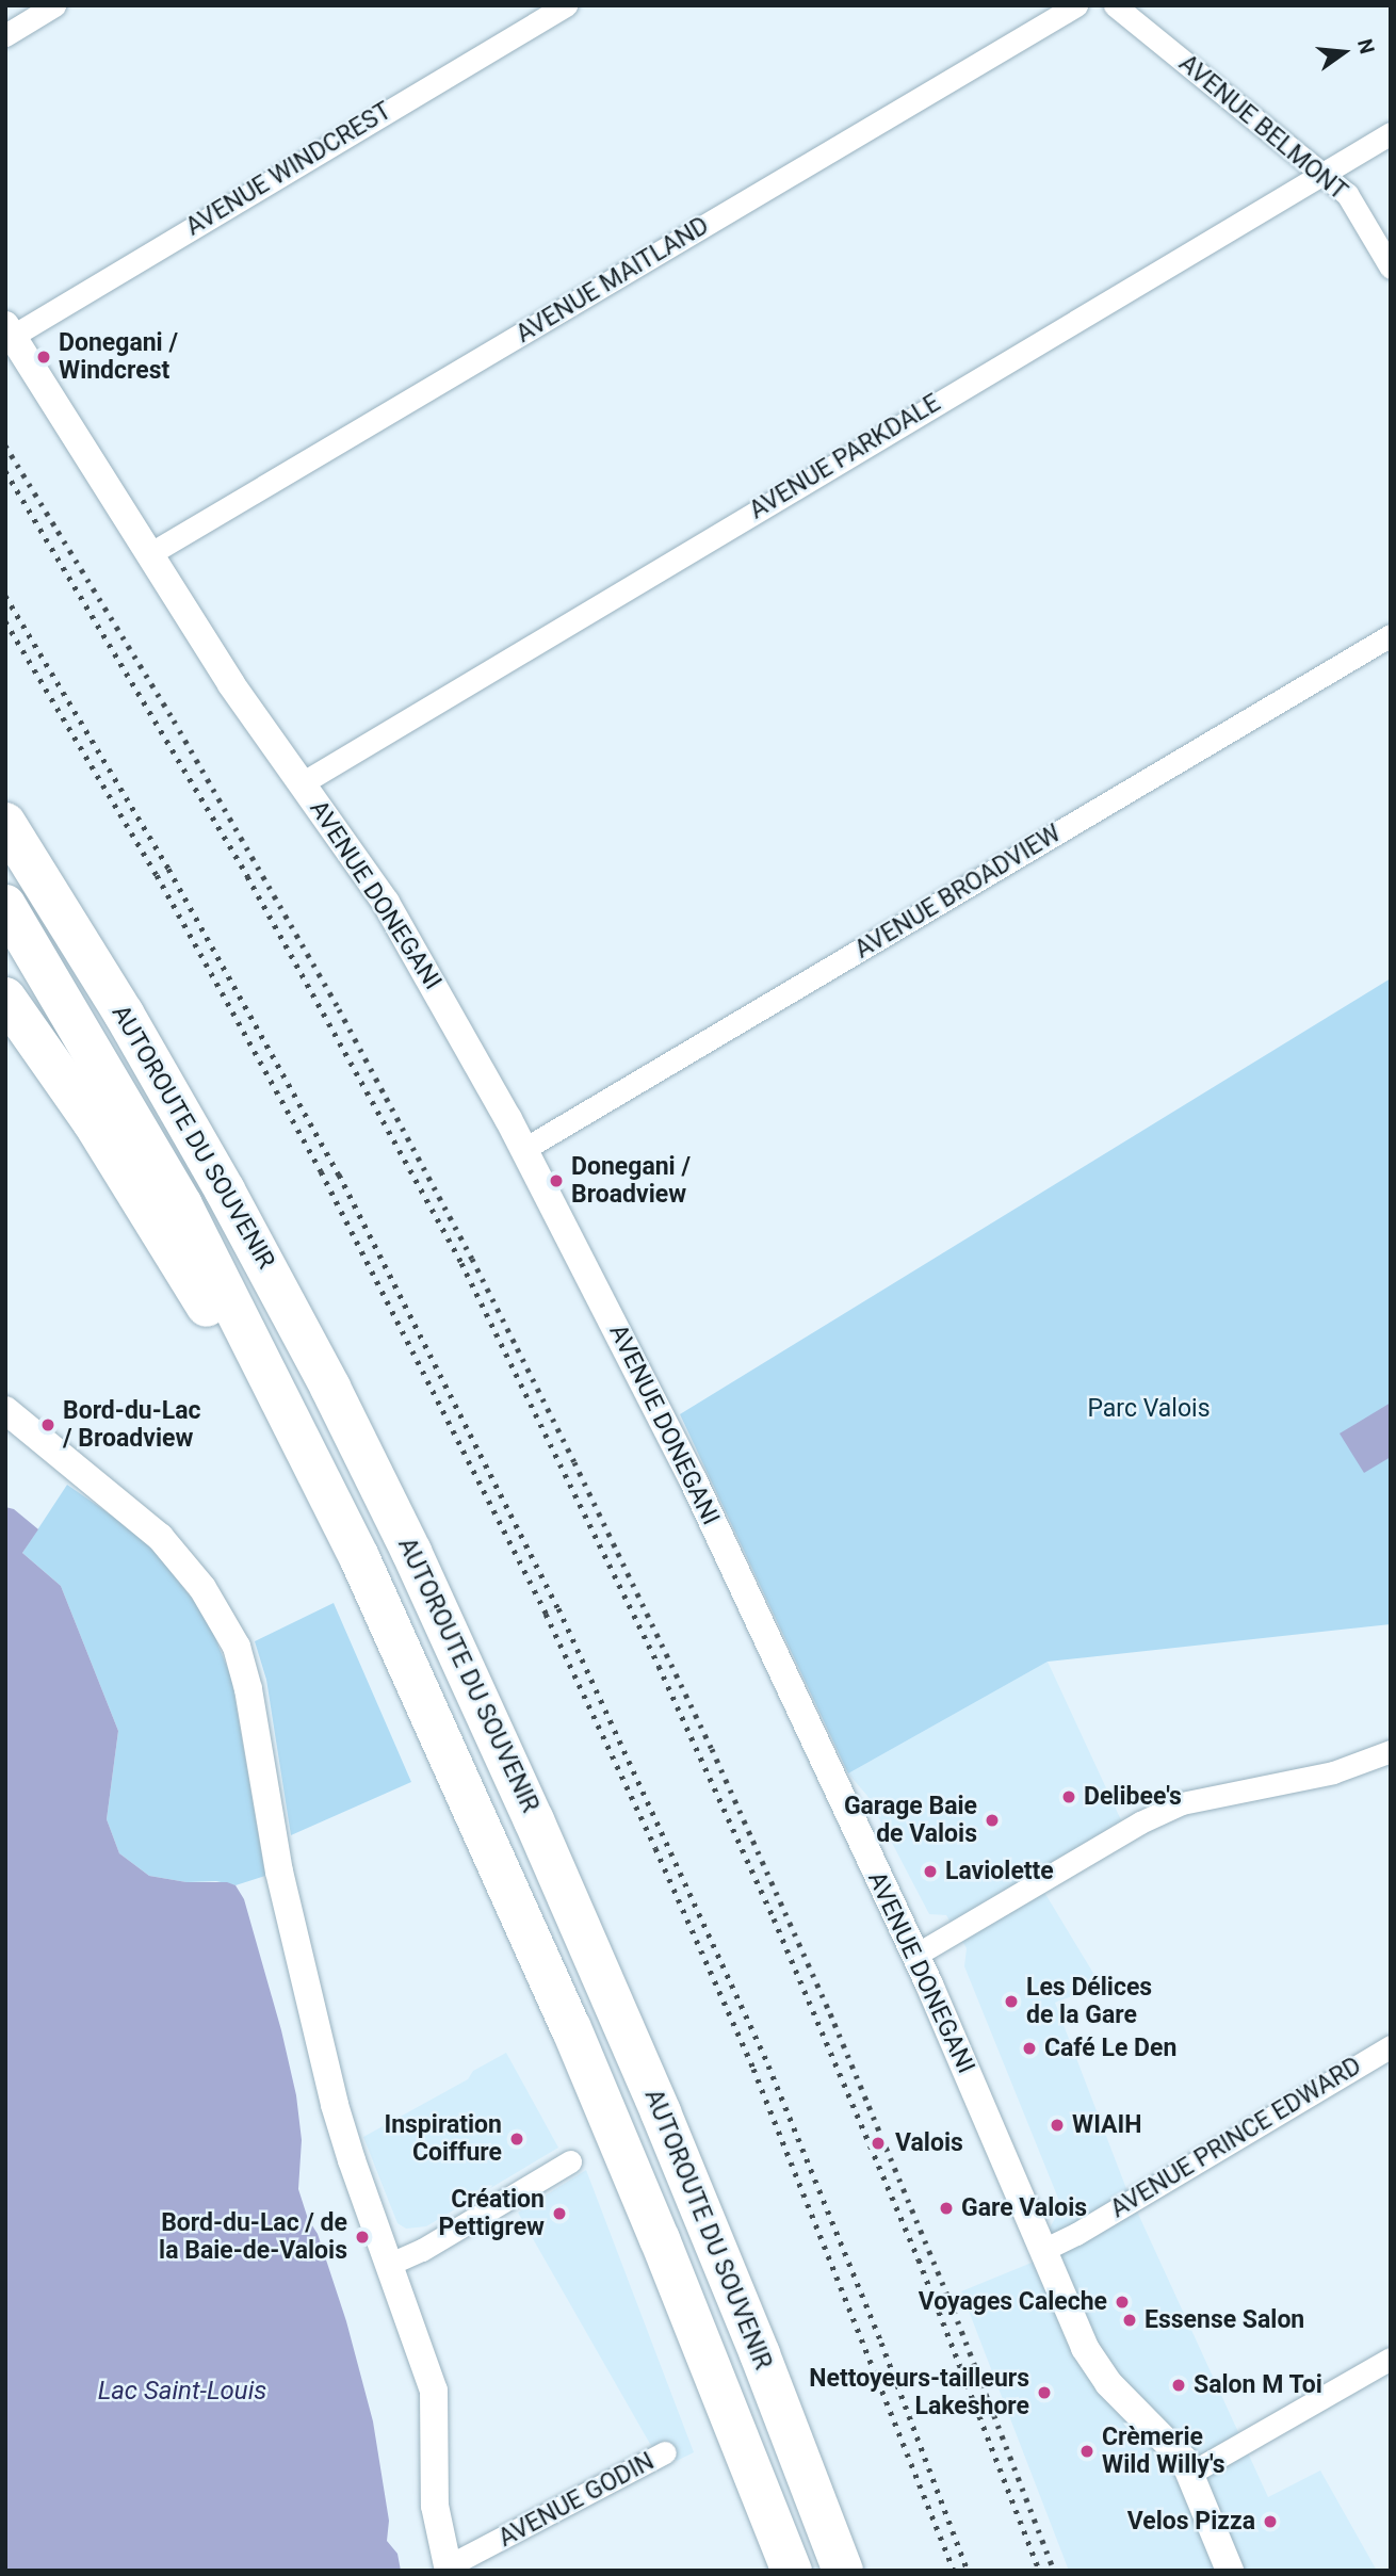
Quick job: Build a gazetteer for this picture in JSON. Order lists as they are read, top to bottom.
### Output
{
  "streets": {
    "highway": ["AUTOROUTE DU SOUVENIR"],
    "street": [
      "AVENUE BELMONT",
      "AVENUE WINDCREST",
      "AVENUE MAITLAND",
      "AVENUE PARKDALE",
      "AVENUE BROADVIEW",
      "AVENUE DONEGANI",
      "AVENUE PRINCE EDWARD",
      "AVENUE GODIN"
    ]
  },
  "crossings": [
    ["AVENUE BELMONT", "AVENUE PARKDALE"],
    ["AVENUE WINDCREST", "AVENUE DONEGANI"],
    ["AVENUE MAITLAND", "AVENUE DONEGANI"],
    ["AVENUE PARKDALE", "AVENUE DONEGANI"],
    ["AVENUE BROADVIEW", "AVENUE DONEGANI"],
    ["AVENUE DONEGANI", "AVENUE PRINCE EDWARD"]
  ],
  "water": ["Lac Saint-Louis"],
  "parks": ["Parc Valois"],
  "places": [
    "Donegani / Windcrest",
    "Donegani / Broadview",
    "Bord-du-Lac / Broadview",
    "Delibee's",
    "Garage Baie de Valois",
    "Laviolette",
    "Les Délices de la Gare",
    "Café Le Den",
    "WIAIH",
    "Inspiration Coiffure",
    "Valois",
    "Gare Valois",
    "Création Pettigrew",
    "Bord-du-Lac / de la Baie-de-Valois",
    "Voyages Caleche",
    "Essense Salon",
    "Salon M Toi",
    "Nettoyeurs-tailleurs Lakeshore",
    "Crèmerie Wild Willy's",
    "Velos Pizza"
  ],
  "north": "right"
}
